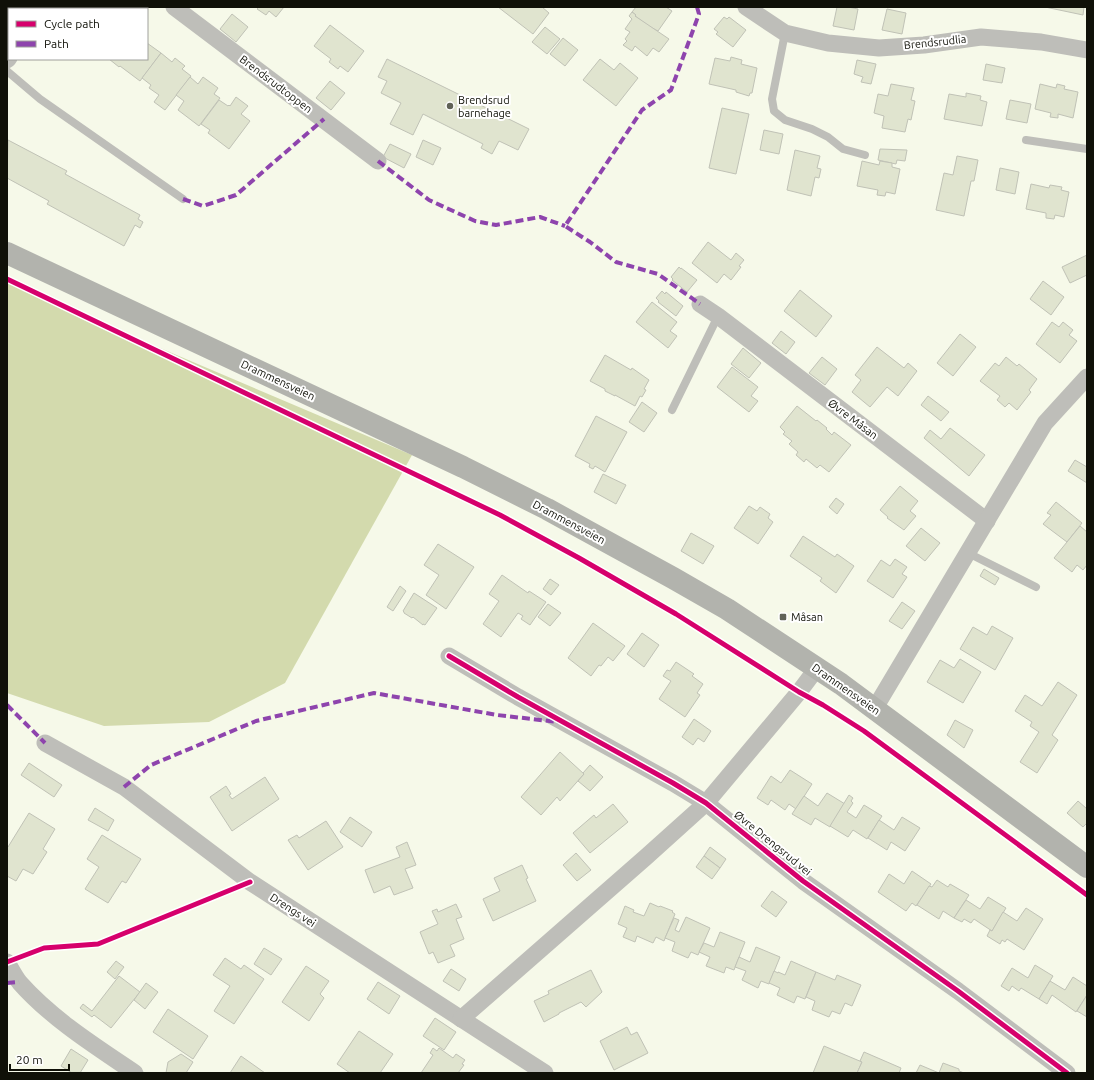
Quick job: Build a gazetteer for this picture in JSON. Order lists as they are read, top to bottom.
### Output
{
  "streets": {
    "main road": ["Drammensveien"],
    "street": [
      "Brendsrudlia",
      "Brendsrudtoppen",
      "Øvre Måsan",
      "Øvre Drengsrud vei",
      "Drengs vei"
    ]
  },
  "places": {
    "other": ["Brendsrud barnehage"],
    "transit": ["Måsan"]
  },
  "legend": ["Cycle path", "Path"],
  "scale_bar": "20 m"
}
